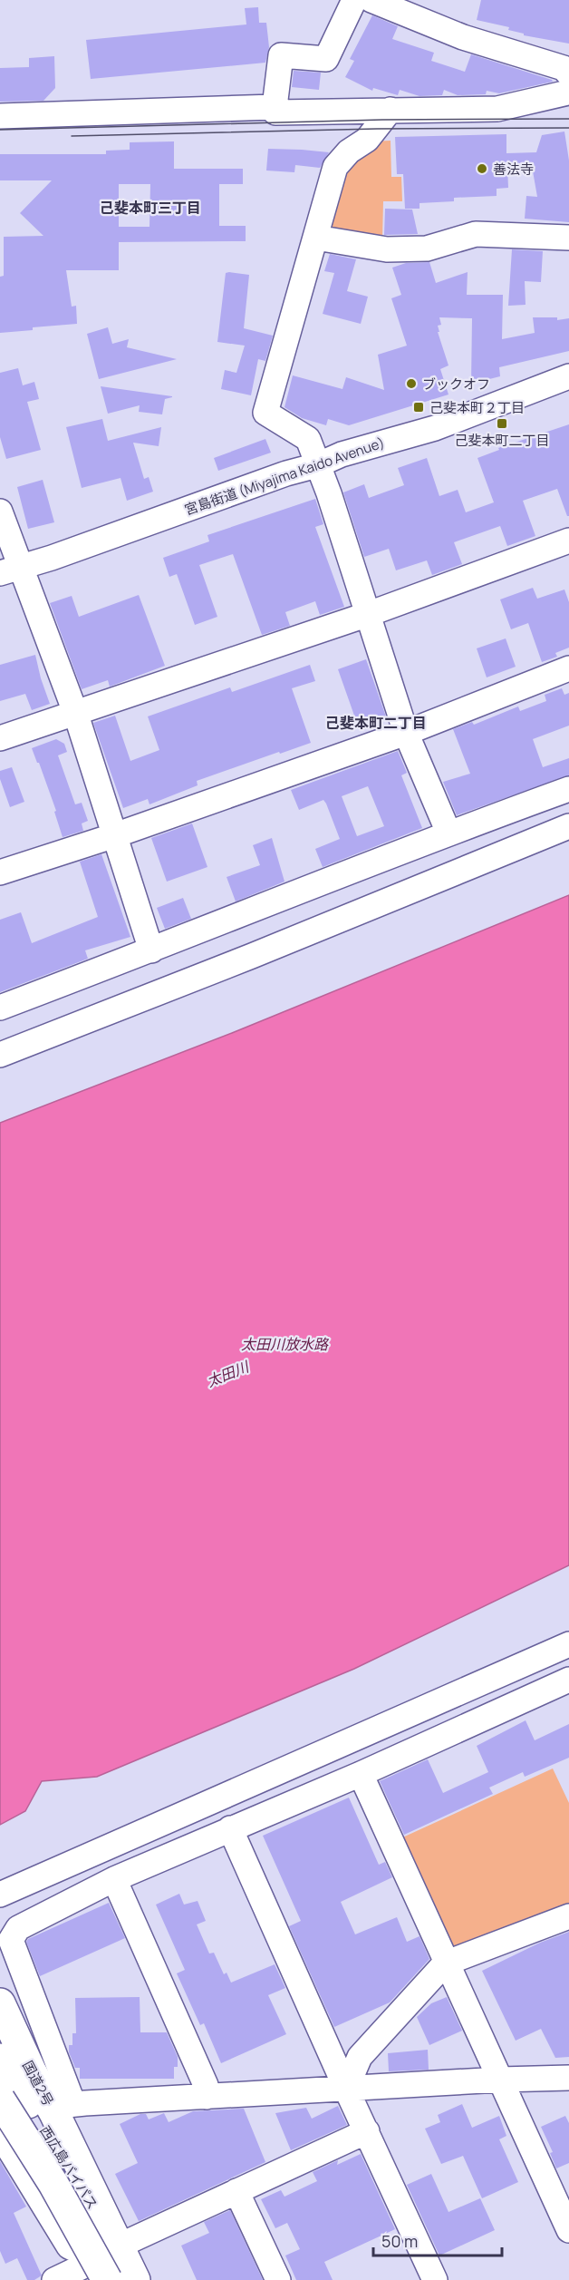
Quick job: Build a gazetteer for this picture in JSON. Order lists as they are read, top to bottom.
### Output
{
  "streets": {
    "highway": ["国道2号", "西広島バイパス"],
    "street": ["宮島街道 (Miyajima Kaido Avenue)"]
  },
  "crossings": [
    ["国道2号", "西広島バイパス"]
  ],
  "districts": ["己斐本町三丁目", "己斐本町二丁目"],
  "water": ["太田川放水路", "太田川"],
  "places": {
    "other": ["善法寺", "ブックオフ"],
    "transit": ["己斐本町２丁目", "己斐本町二丁目"]
  },
  "scale_bar": "50 m"
}
